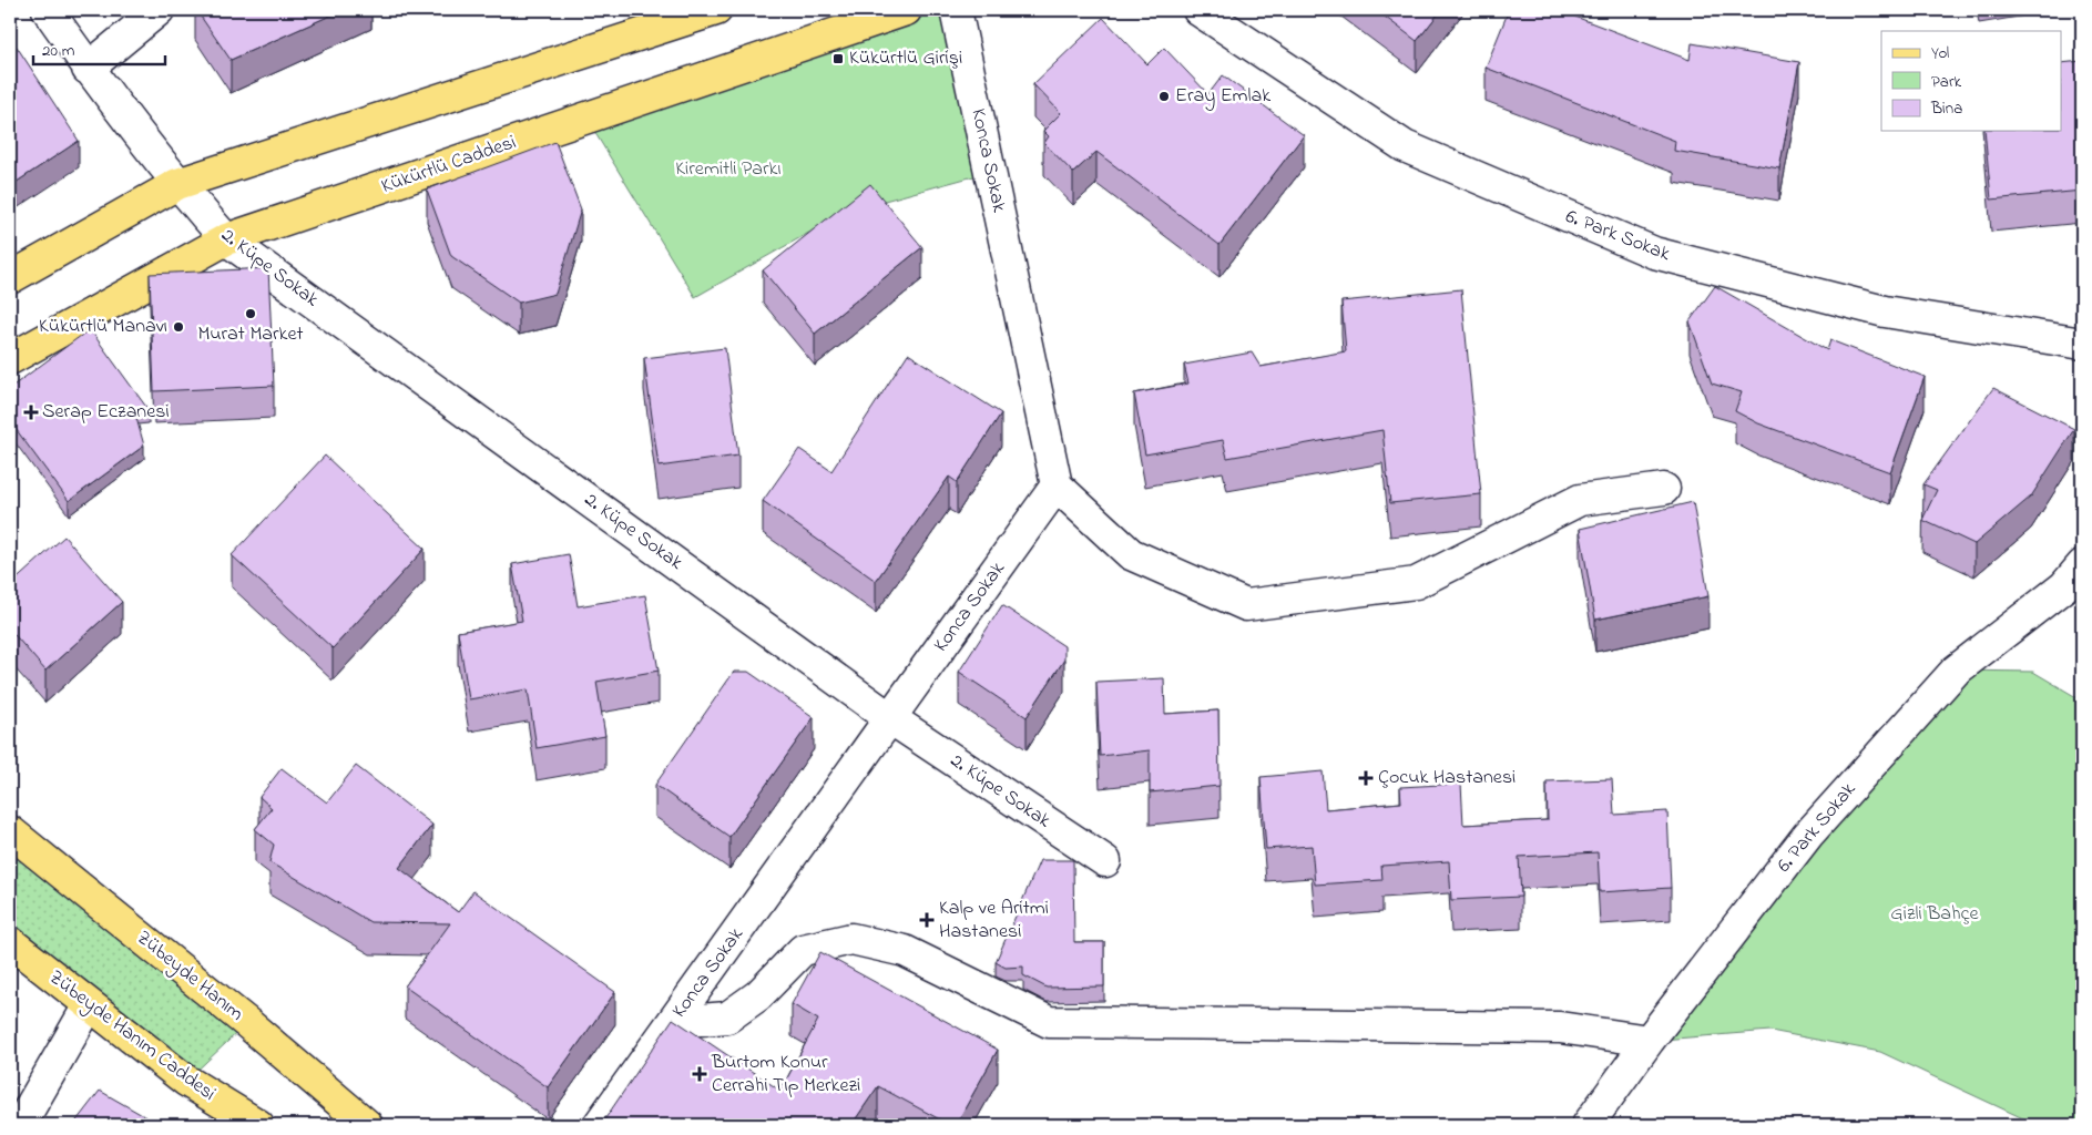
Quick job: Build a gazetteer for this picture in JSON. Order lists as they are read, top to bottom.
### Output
{
  "streets": {
    "main road": ["Kükürtlü Caddesi", "Zübeyde Hanım", "Zübeyde Hanım Caddesi"],
    "street": ["Konca Sokak", "6. Park Sokak", "2. Küpe Sokak"]
  },
  "crossings": [
    ["Konca Sokak", "2. Küpe Sokak"],
    ["Kükürtlü Caddesi", "2. Küpe Sokak"]
  ],
  "parks": ["Kiremitli Parkı", "Gizli Bahçe"],
  "places": {
    "transit": ["Kükürtlü Girişi"],
    "other": ["Eray Emlak", "Murat Market", "Kükürtlü Manavı"],
    "health": [
      "Serap Eczanesi",
      "Çocuk Hastanesi",
      "Kalp ve Aritmi Hastanesi",
      "Burtom Konur Cerrahi Tıp Merkezi"
    ]
  },
  "legend": ["Yol", "Park", "Bina"],
  "scale_bar": "20 m"
}
